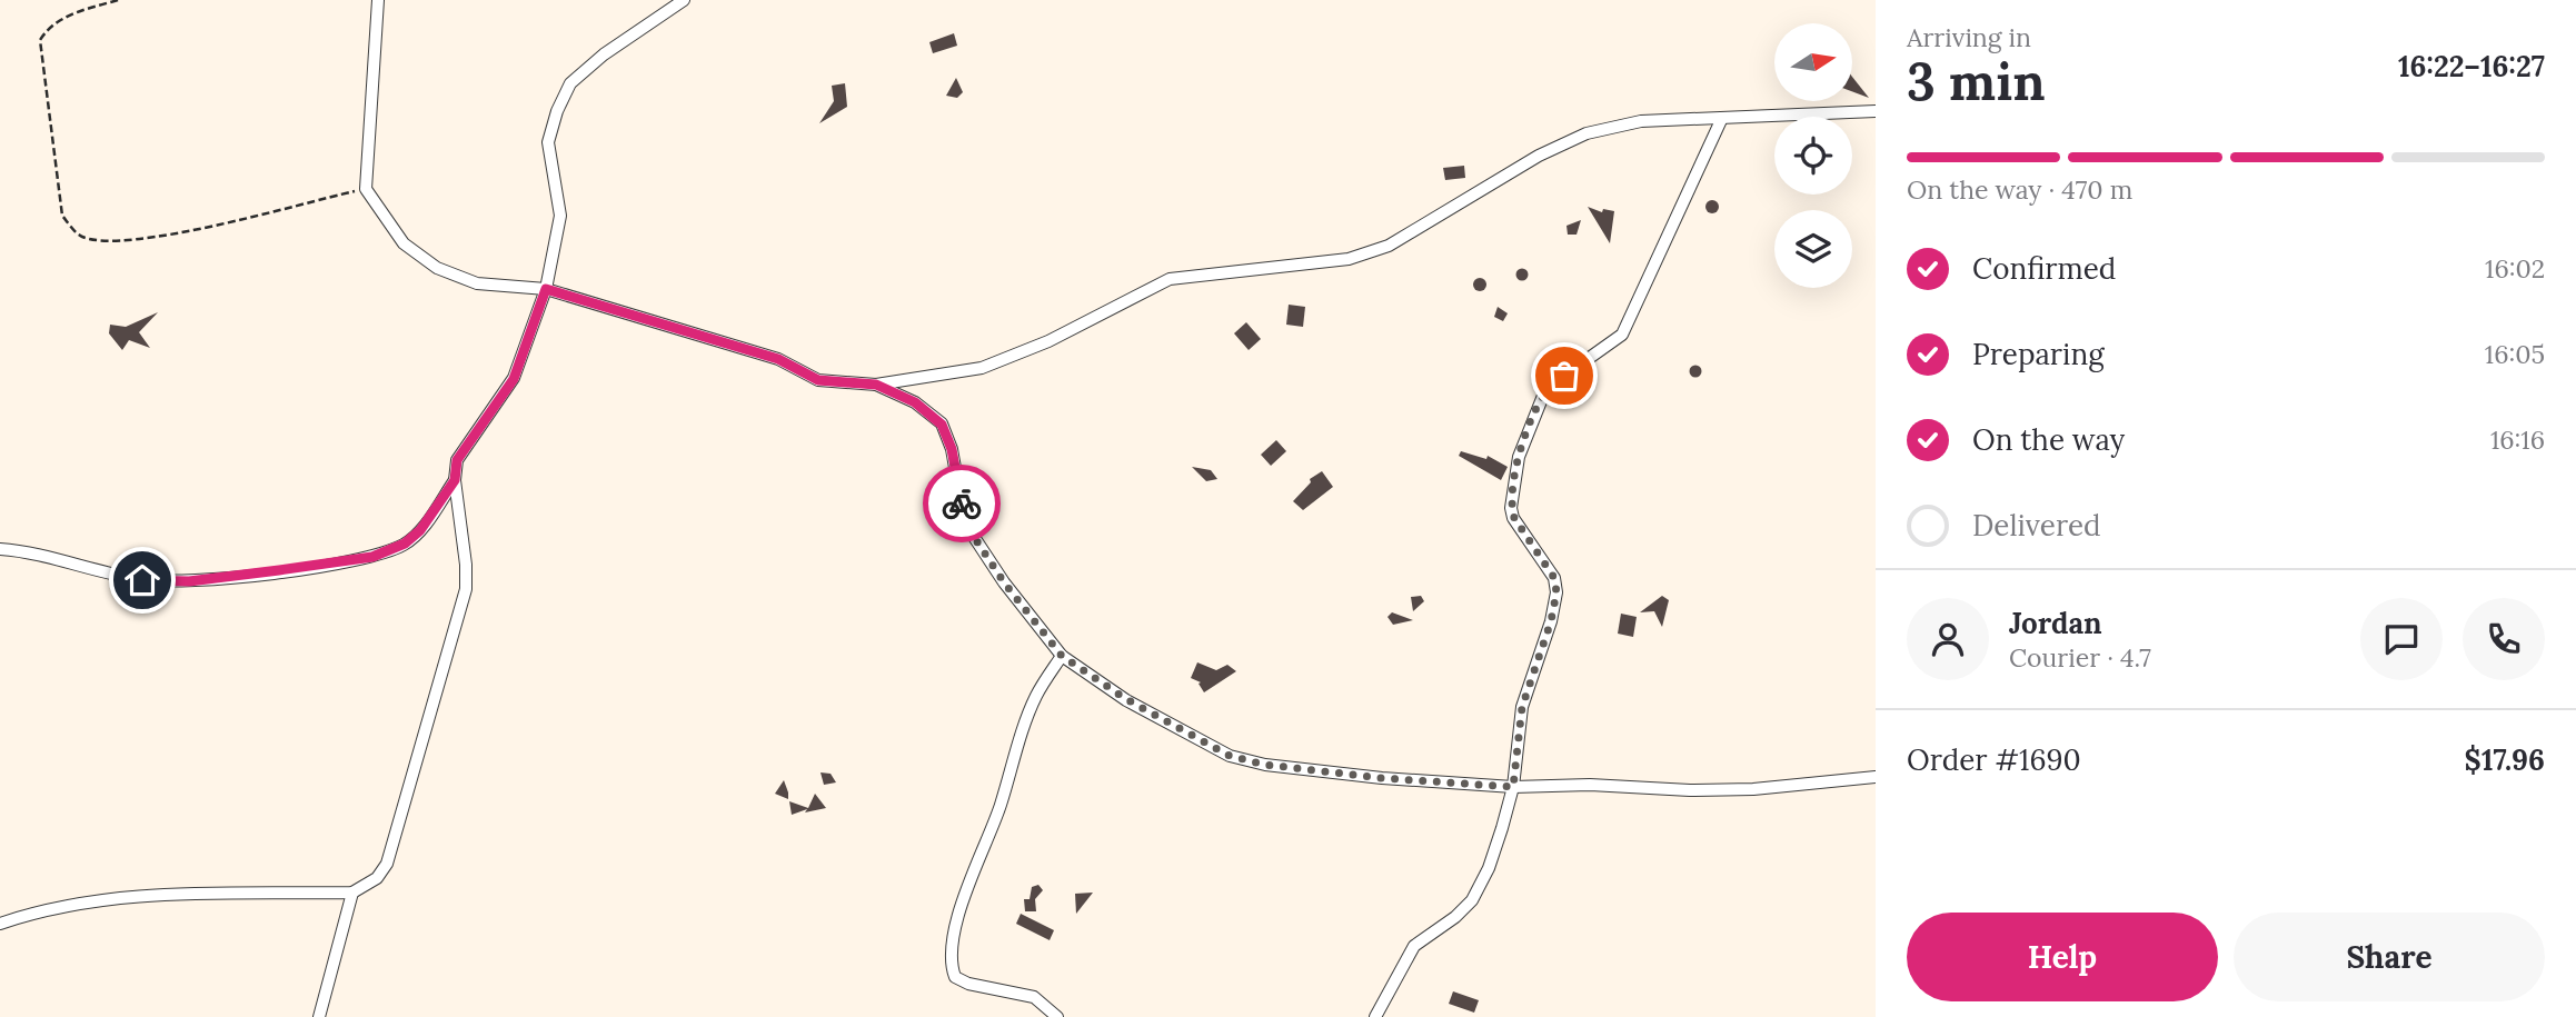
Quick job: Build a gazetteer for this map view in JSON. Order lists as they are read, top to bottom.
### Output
{
  "north": "right",
  "page": {
    "heading": ["3 min", "Arriving in", "16:22–16:27"],
    "panel": [
      "Jordan",
      "Courier · 4.7",
      "Order #1690",
      "$17.96"
    ],
    "bar": "On the way · 470 m",
    "list": [
      ["Confirmed", "16:02"],
      ["Preparing", "16:05"],
      ["On the way", "16:16"],
      "Delivered"
    ],
    "buttons": ["Help", "Share"]
  }
}
